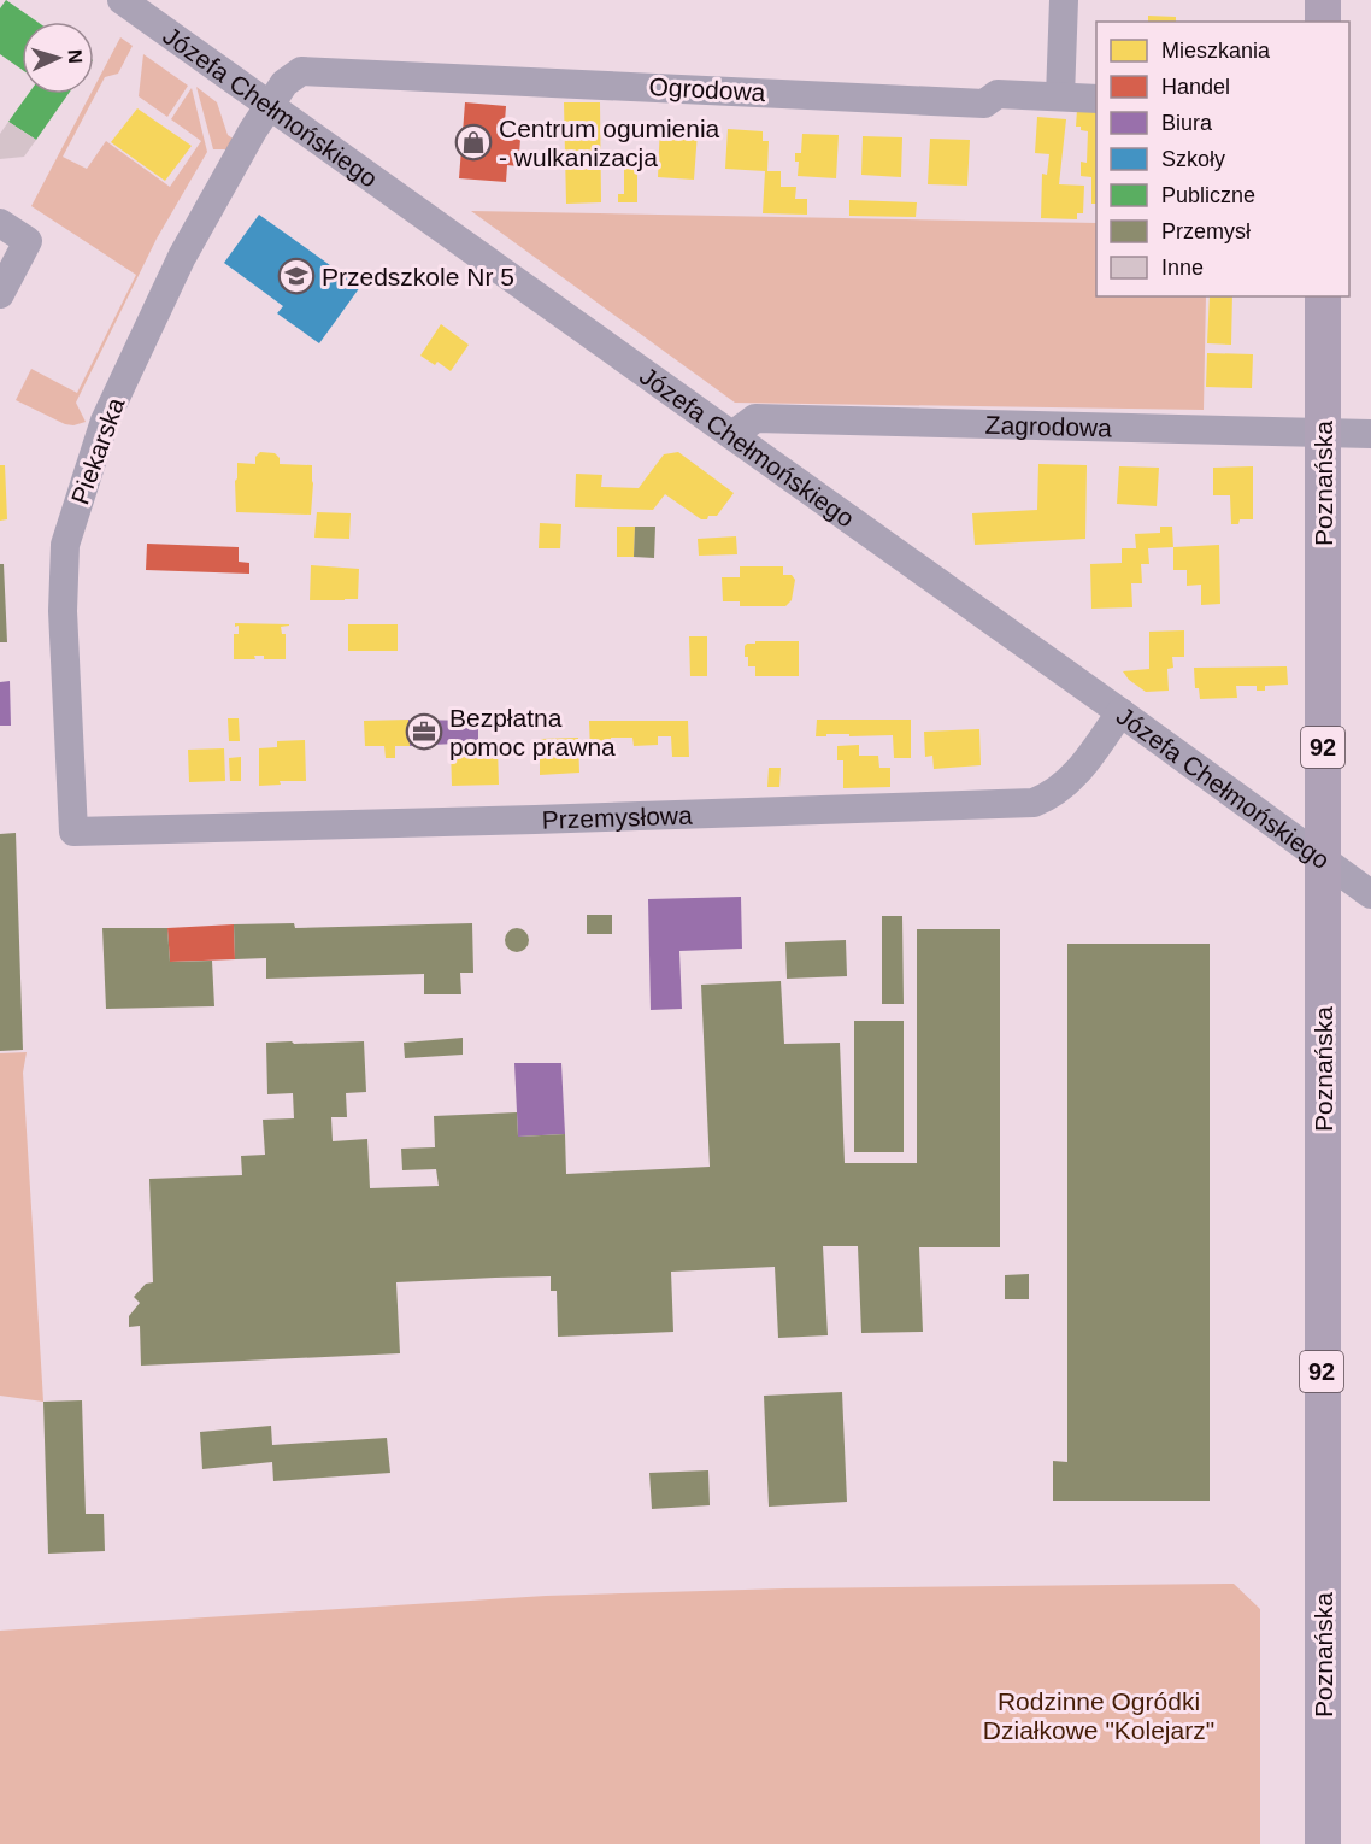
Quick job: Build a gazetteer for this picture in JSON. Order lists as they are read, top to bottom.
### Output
{
  "streets": {
    "main road": ["Poznańska", "92"],
    "street": [
      "Ogrodowa",
      "Józefa Chełmońskiego",
      "Zagrodowa",
      "Piekarska",
      "Przemysłowa"
    ]
  },
  "crossings": [
    ["Ogrodowa", "Józefa Chełmońskiego"],
    ["Ogrodowa", "Piekarska"],
    ["Józefa Chełmońskiego", "Zagrodowa"],
    ["Józefa Chełmońskiego", "Piekarska"],
    ["Józefa Chełmońskiego", "Poznańska"],
    ["Józefa Chełmońskiego", "Przemysłowa"],
    ["Zagrodowa", "Poznańska"],
    ["Piekarska", "Przemysłowa"]
  ],
  "parks": ["Rodzinne Ogródki Działkowe \"Kolejarz\""],
  "places": {
    "shop": ["Centrum ogumienia - wulkanizacja"],
    "school or university": ["Przedszkole Nr 5"],
    "office": ["Bezpłatna pomoc prawna"]
  },
  "legend": [
    "Mieszkania",
    "Handel",
    "Biura",
    "Szkoły",
    "Publiczne",
    "Przemysł",
    "Inne"
  ],
  "north": "right"
}
